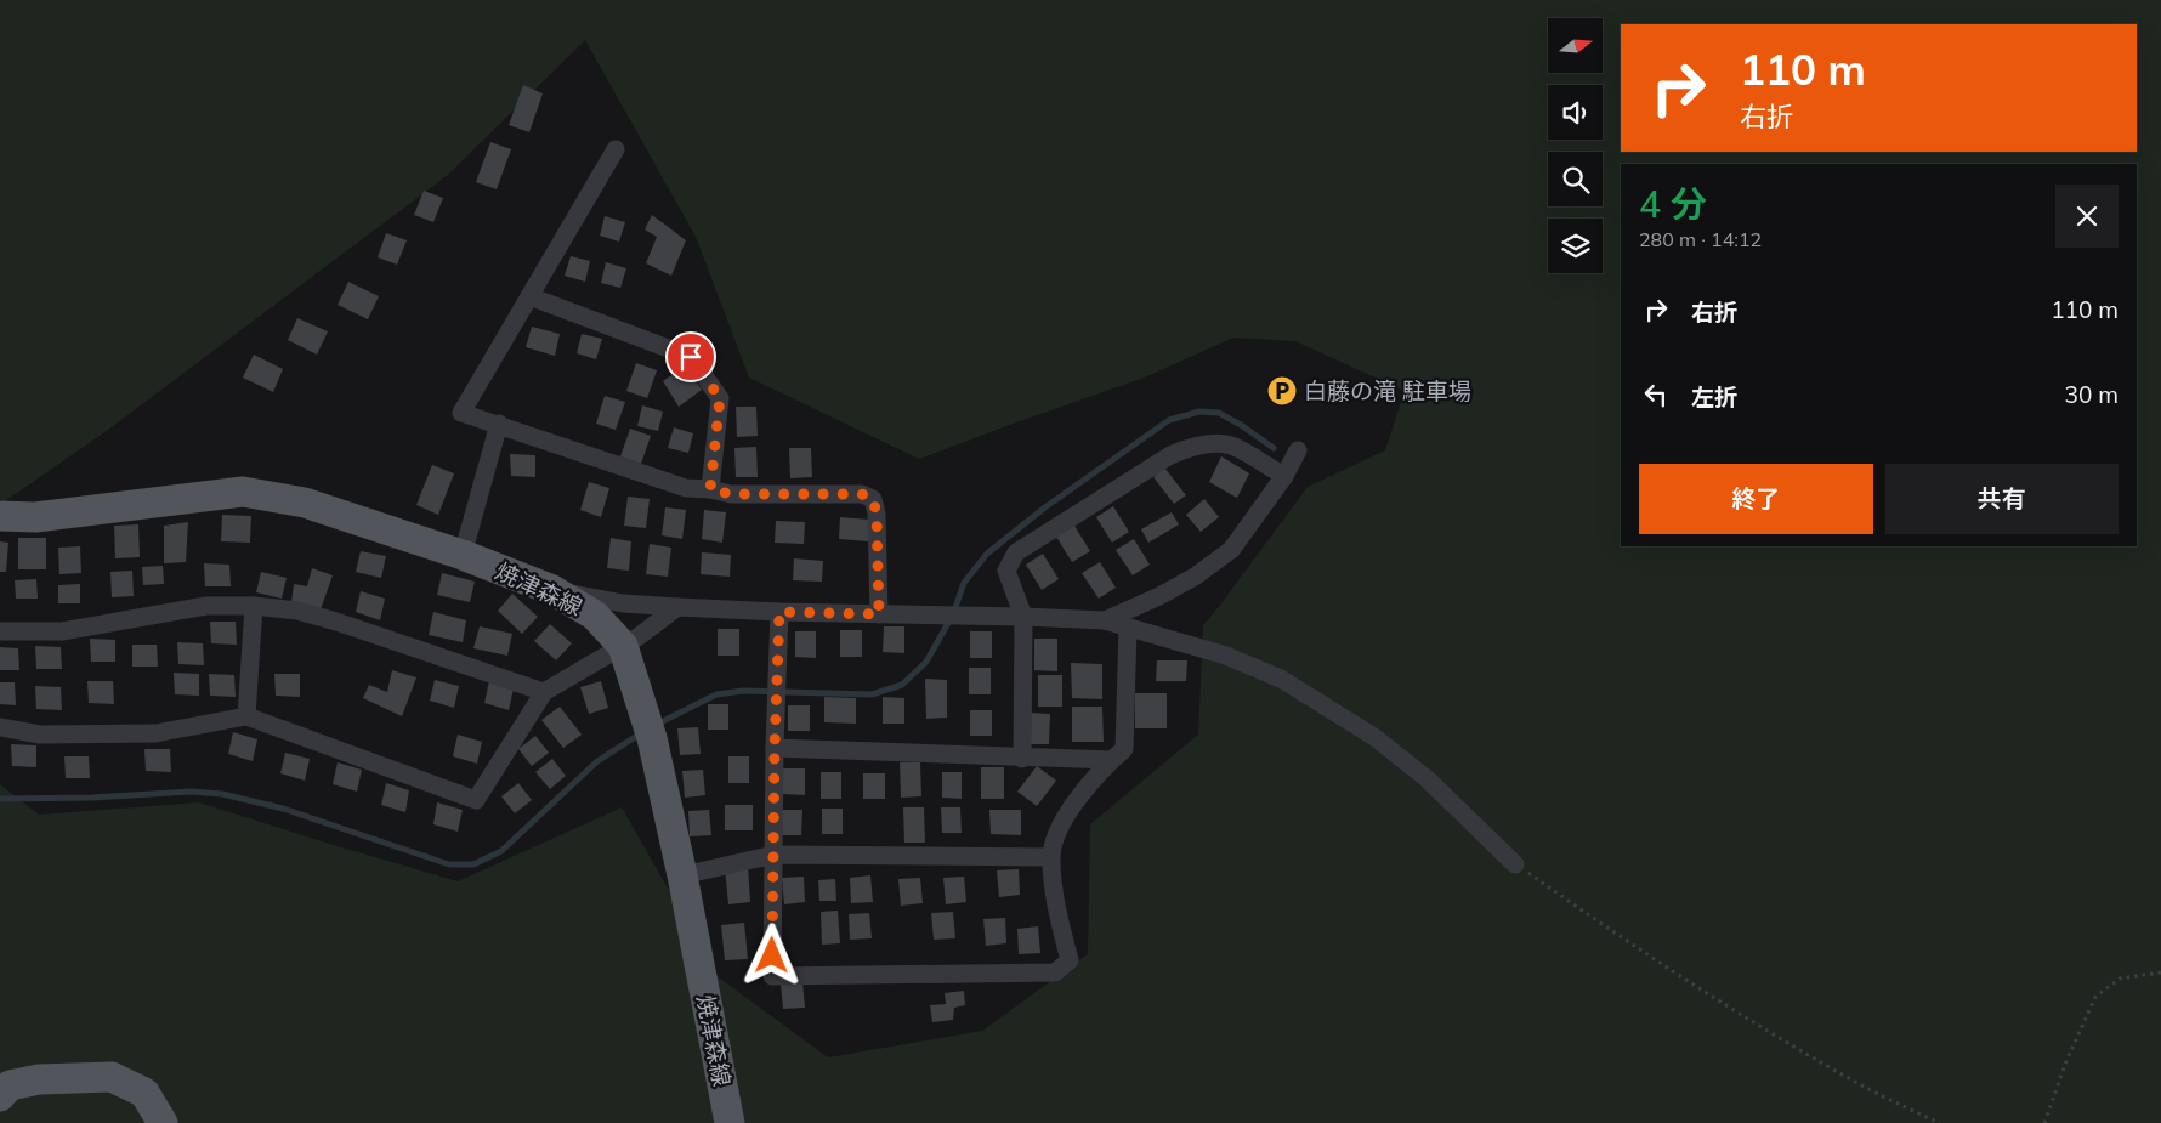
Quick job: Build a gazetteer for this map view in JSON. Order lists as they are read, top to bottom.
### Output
{
  "streets": {
    "main road": ["焼津森線"]
  },
  "places": {
    "parking": ["白藤の滝 駐車場"]
  },
  "north": "right",
  "page": {
    "turn": ["110 m", "右折"],
    "heading": ["4 分", "280 m · 14:12"],
    "list": [
      {
        "name": "右折",
        "value": "110 m"
      },
      {
        "name": "左折",
        "value": "30 m"
      }
    ],
    "buttons": ["終了", "共有"]
  }
}
